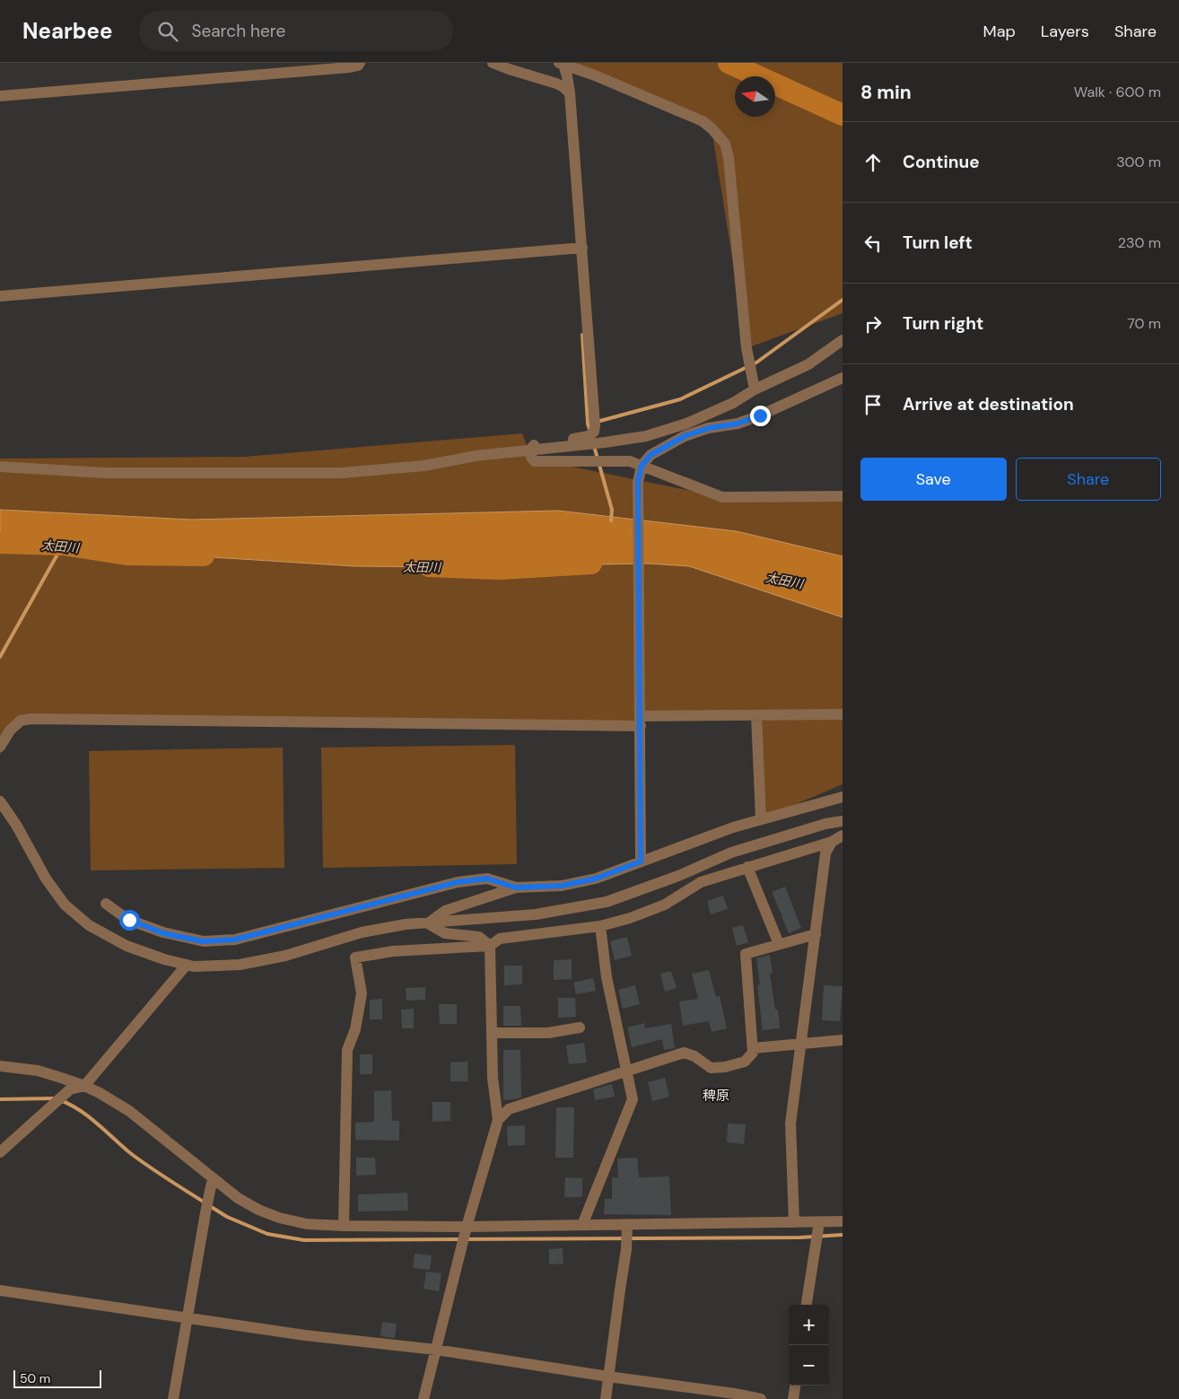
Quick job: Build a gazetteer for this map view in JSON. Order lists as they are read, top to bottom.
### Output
{
  "districts": ["稗原"],
  "water": ["太田川"],
  "scale_bar": "50 m",
  "north": "left",
  "page": {
    "header": "Nearbee",
    "search": "Search here",
    "nav": ["Map", "Layers", "Share"],
    "heading": ["8 min", "Walk · 600 m"],
    "list": [
      ["Continue", "300 m"],
      ["Turn left", "230 m"],
      ["Turn right", "70 m"],
      "Arrive at destination"
    ],
    "buttons": ["Save", "Share"],
    "map_buttons": ["+", "−"],
    "scale": "50 m"
  }
}
